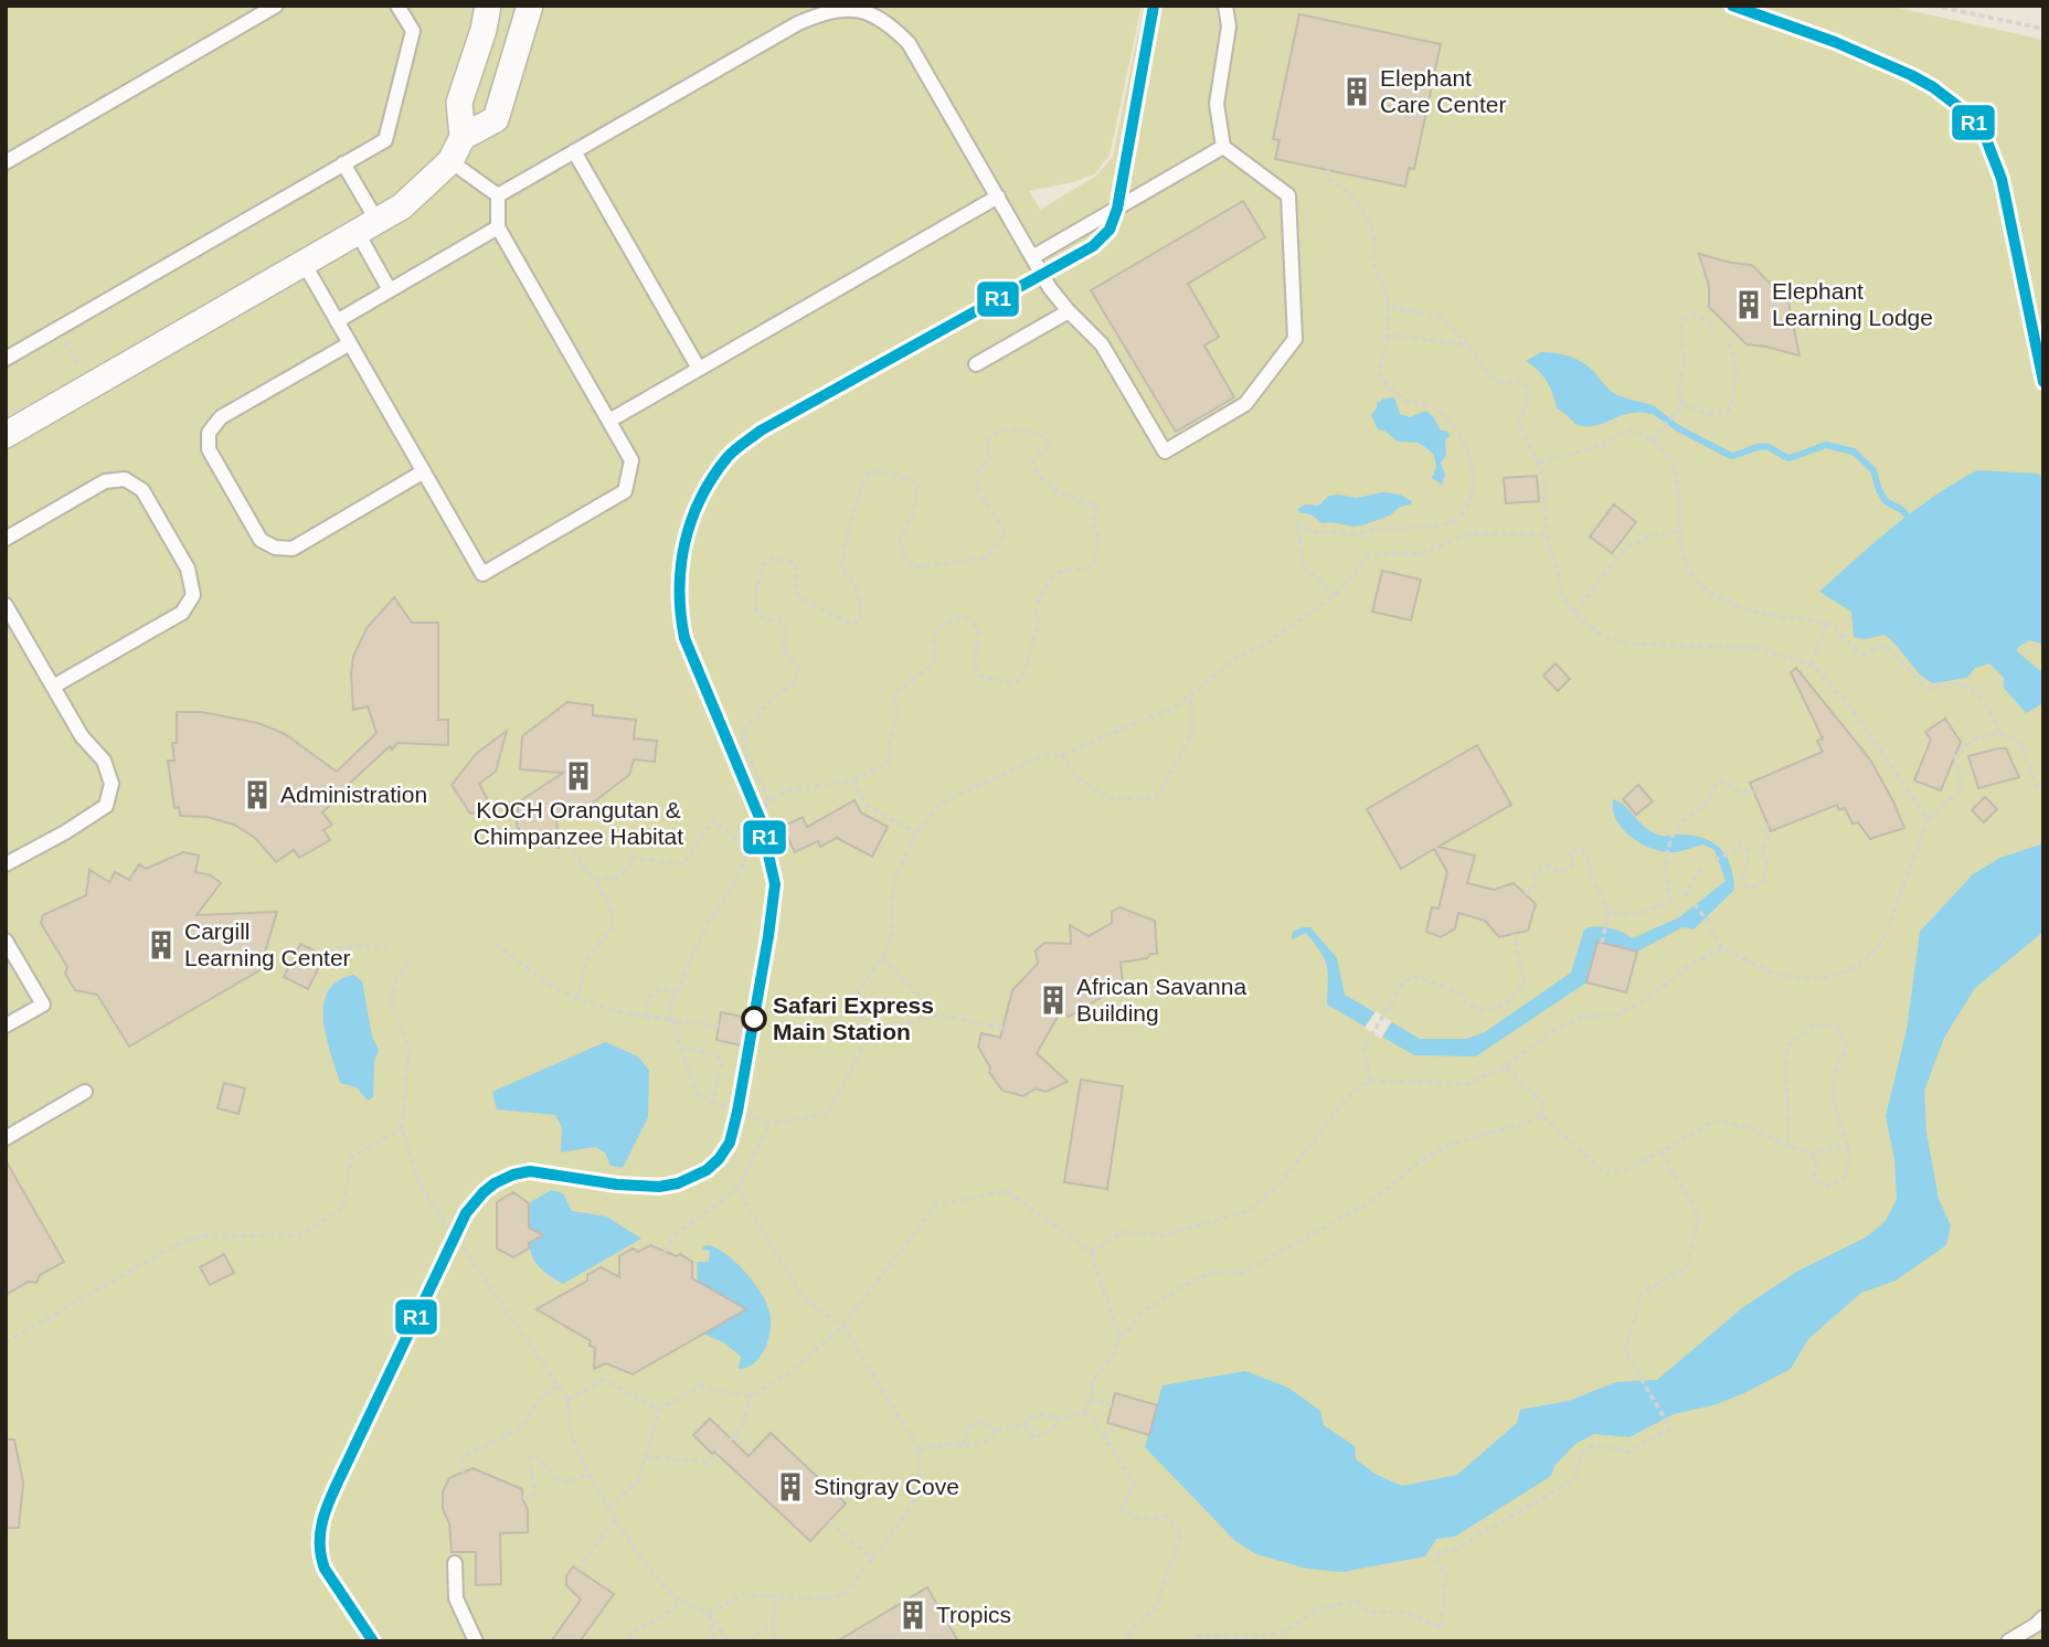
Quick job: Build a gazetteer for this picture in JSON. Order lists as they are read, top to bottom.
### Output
{
  "places": {
    "building": [
      "Elephant Care Center",
      "Elephant Learning Lodge",
      "KOCH Orangutan & Chimpanzee Habitat",
      "Administration",
      "Cargill Learning Center",
      "African Savanna Building",
      "Stingray Cove",
      "Tropics"
    ],
    "other": ["Safari Express Main Station"]
  },
  "lines": ["transit line R1"]
}
